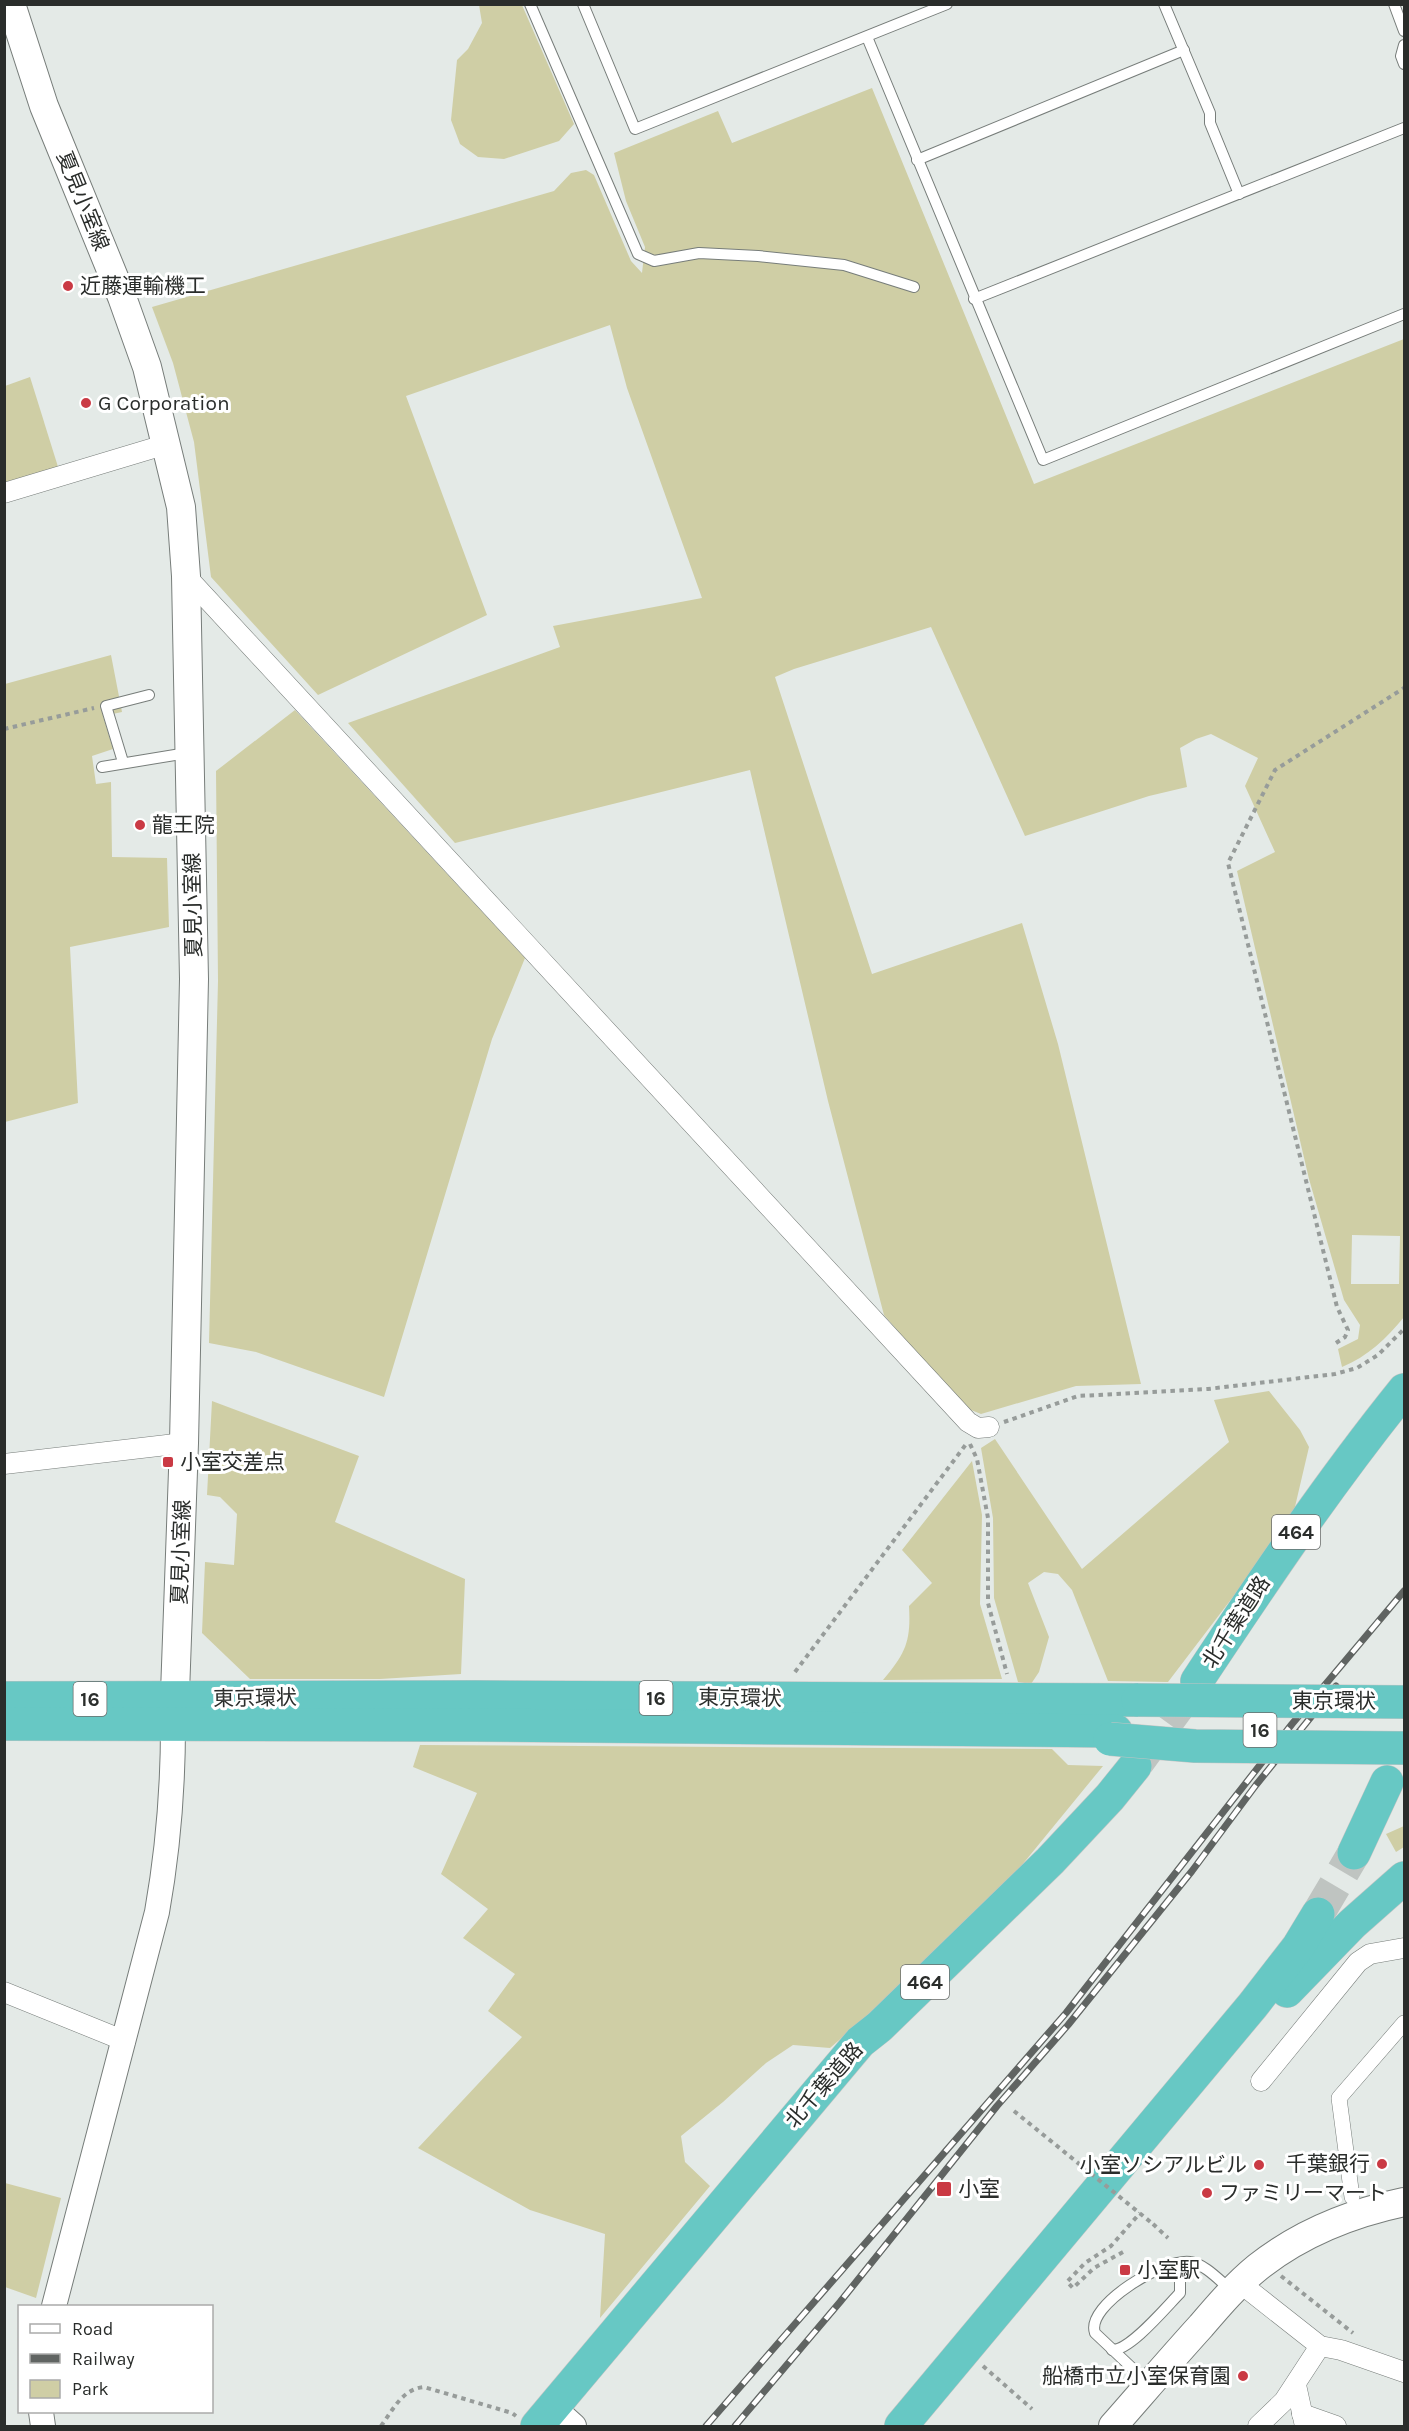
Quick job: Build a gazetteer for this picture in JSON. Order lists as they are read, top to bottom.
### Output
{
  "streets": {
    "highway": [
      "464",
      "北千葉道路",
      "東京環状",
      "16"
    ],
    "main road": ["夏見小室線"]
  },
  "crossings": [
    ["夏見小室線", "東京環状"]
  ],
  "places": {
    "other": [
      "近藤運輸機工",
      "G Corporation",
      "龍王院",
      "千葉銀行",
      "小室ソシアルビル",
      "ファミリーマート",
      "船橋市立小室保育園"
    ],
    "transit": ["小室交差点", "小室", "小室駅"]
  },
  "legend": ["Road", "Railway", "Park"]
}
